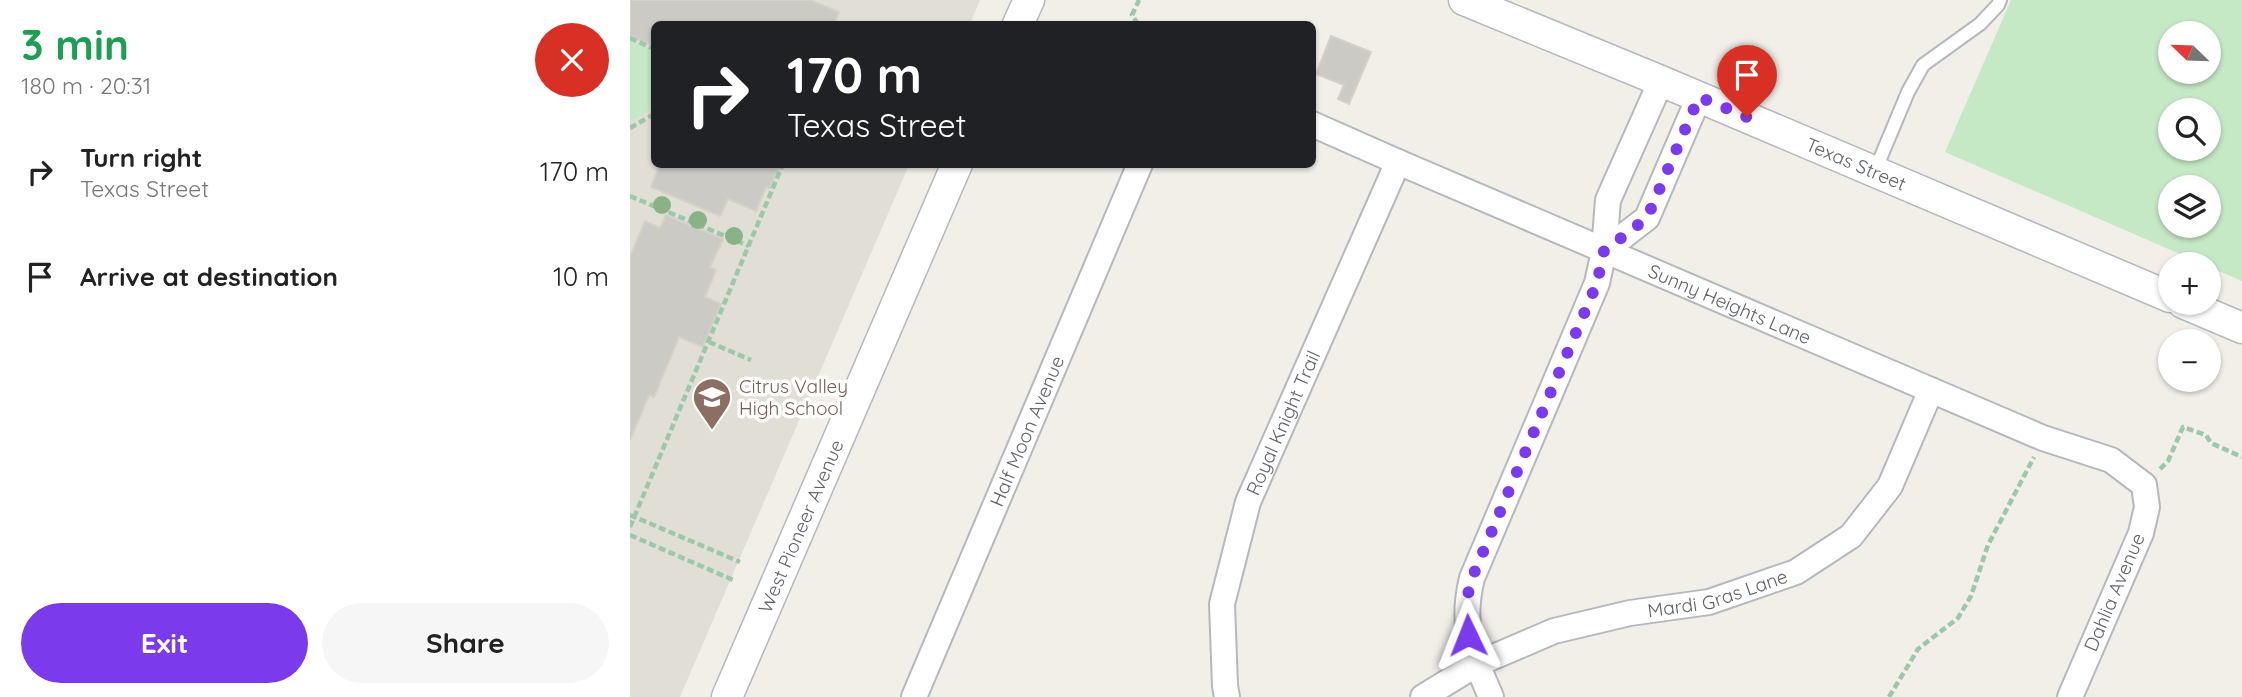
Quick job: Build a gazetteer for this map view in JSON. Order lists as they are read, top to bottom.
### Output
{
  "streets": {
    "street": [
      "Texas Street",
      "Sunny Heights Lane",
      "Royal Knight Trail",
      "Half Moon Avenue",
      "West Pioneer Avenue",
      "Mardi Gras Lane",
      "Dahlia Avenue"
    ]
  },
  "crossings": [
    ["Sunny Heights Lane", "Royal Knight Trail"],
    ["Sunny Heights Lane", "Mardi Gras Lane"],
    ["Sunny Heights Lane", "Dahlia Avenue"]
  ],
  "places": {
    "school or university": ["Citrus Valley High School"]
  },
  "north": "top left",
  "page": {
    "heading": ["3 min", "180 m · 20:31"],
    "map_buttons": ["+", "−"],
    "turn": ["170 m", "Texas Street"],
    "list": [
      {
        "name": "Turn right",
        "note": "Texas Street",
        "value": "170 m"
      },
      {
        "name": "Arrive at destination",
        "value": "10 m"
      }
    ],
    "buttons": ["Exit", "Share"]
  }
}
